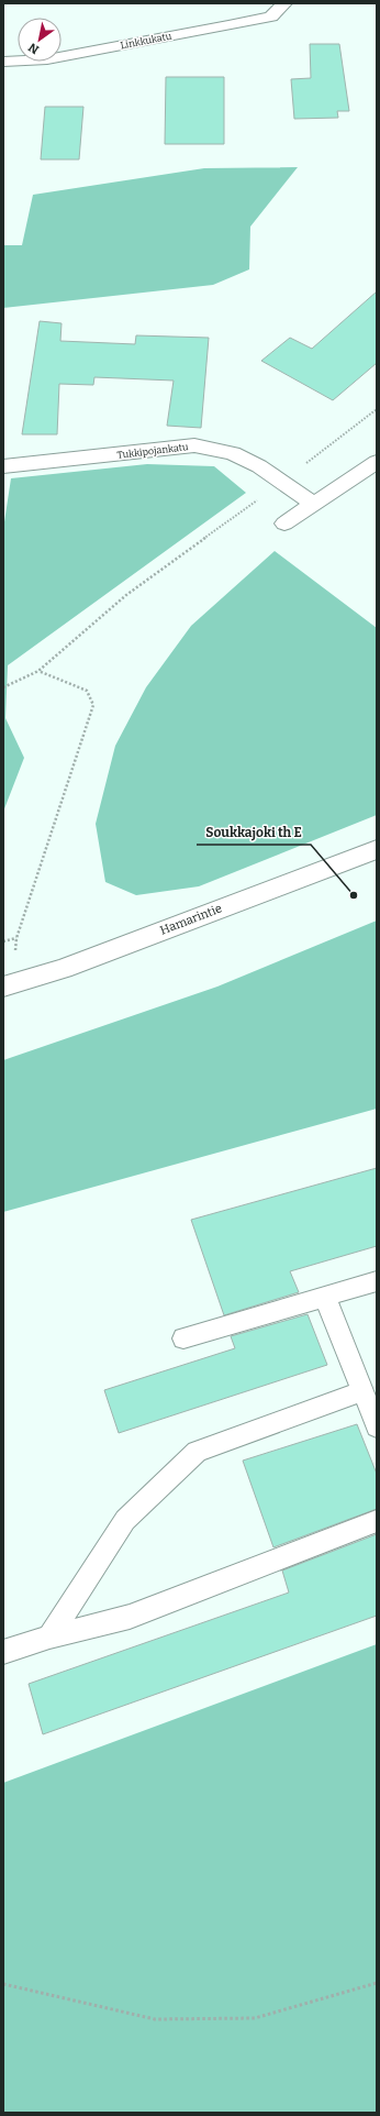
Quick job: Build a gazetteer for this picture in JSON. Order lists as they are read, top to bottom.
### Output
{
  "streets": {
    "street": ["Linkkukatu", "Tukkipojankatu", "Hamarintie"]
  },
  "places": ["Soukkajoki th E"],
  "north": "bottom left"
}
